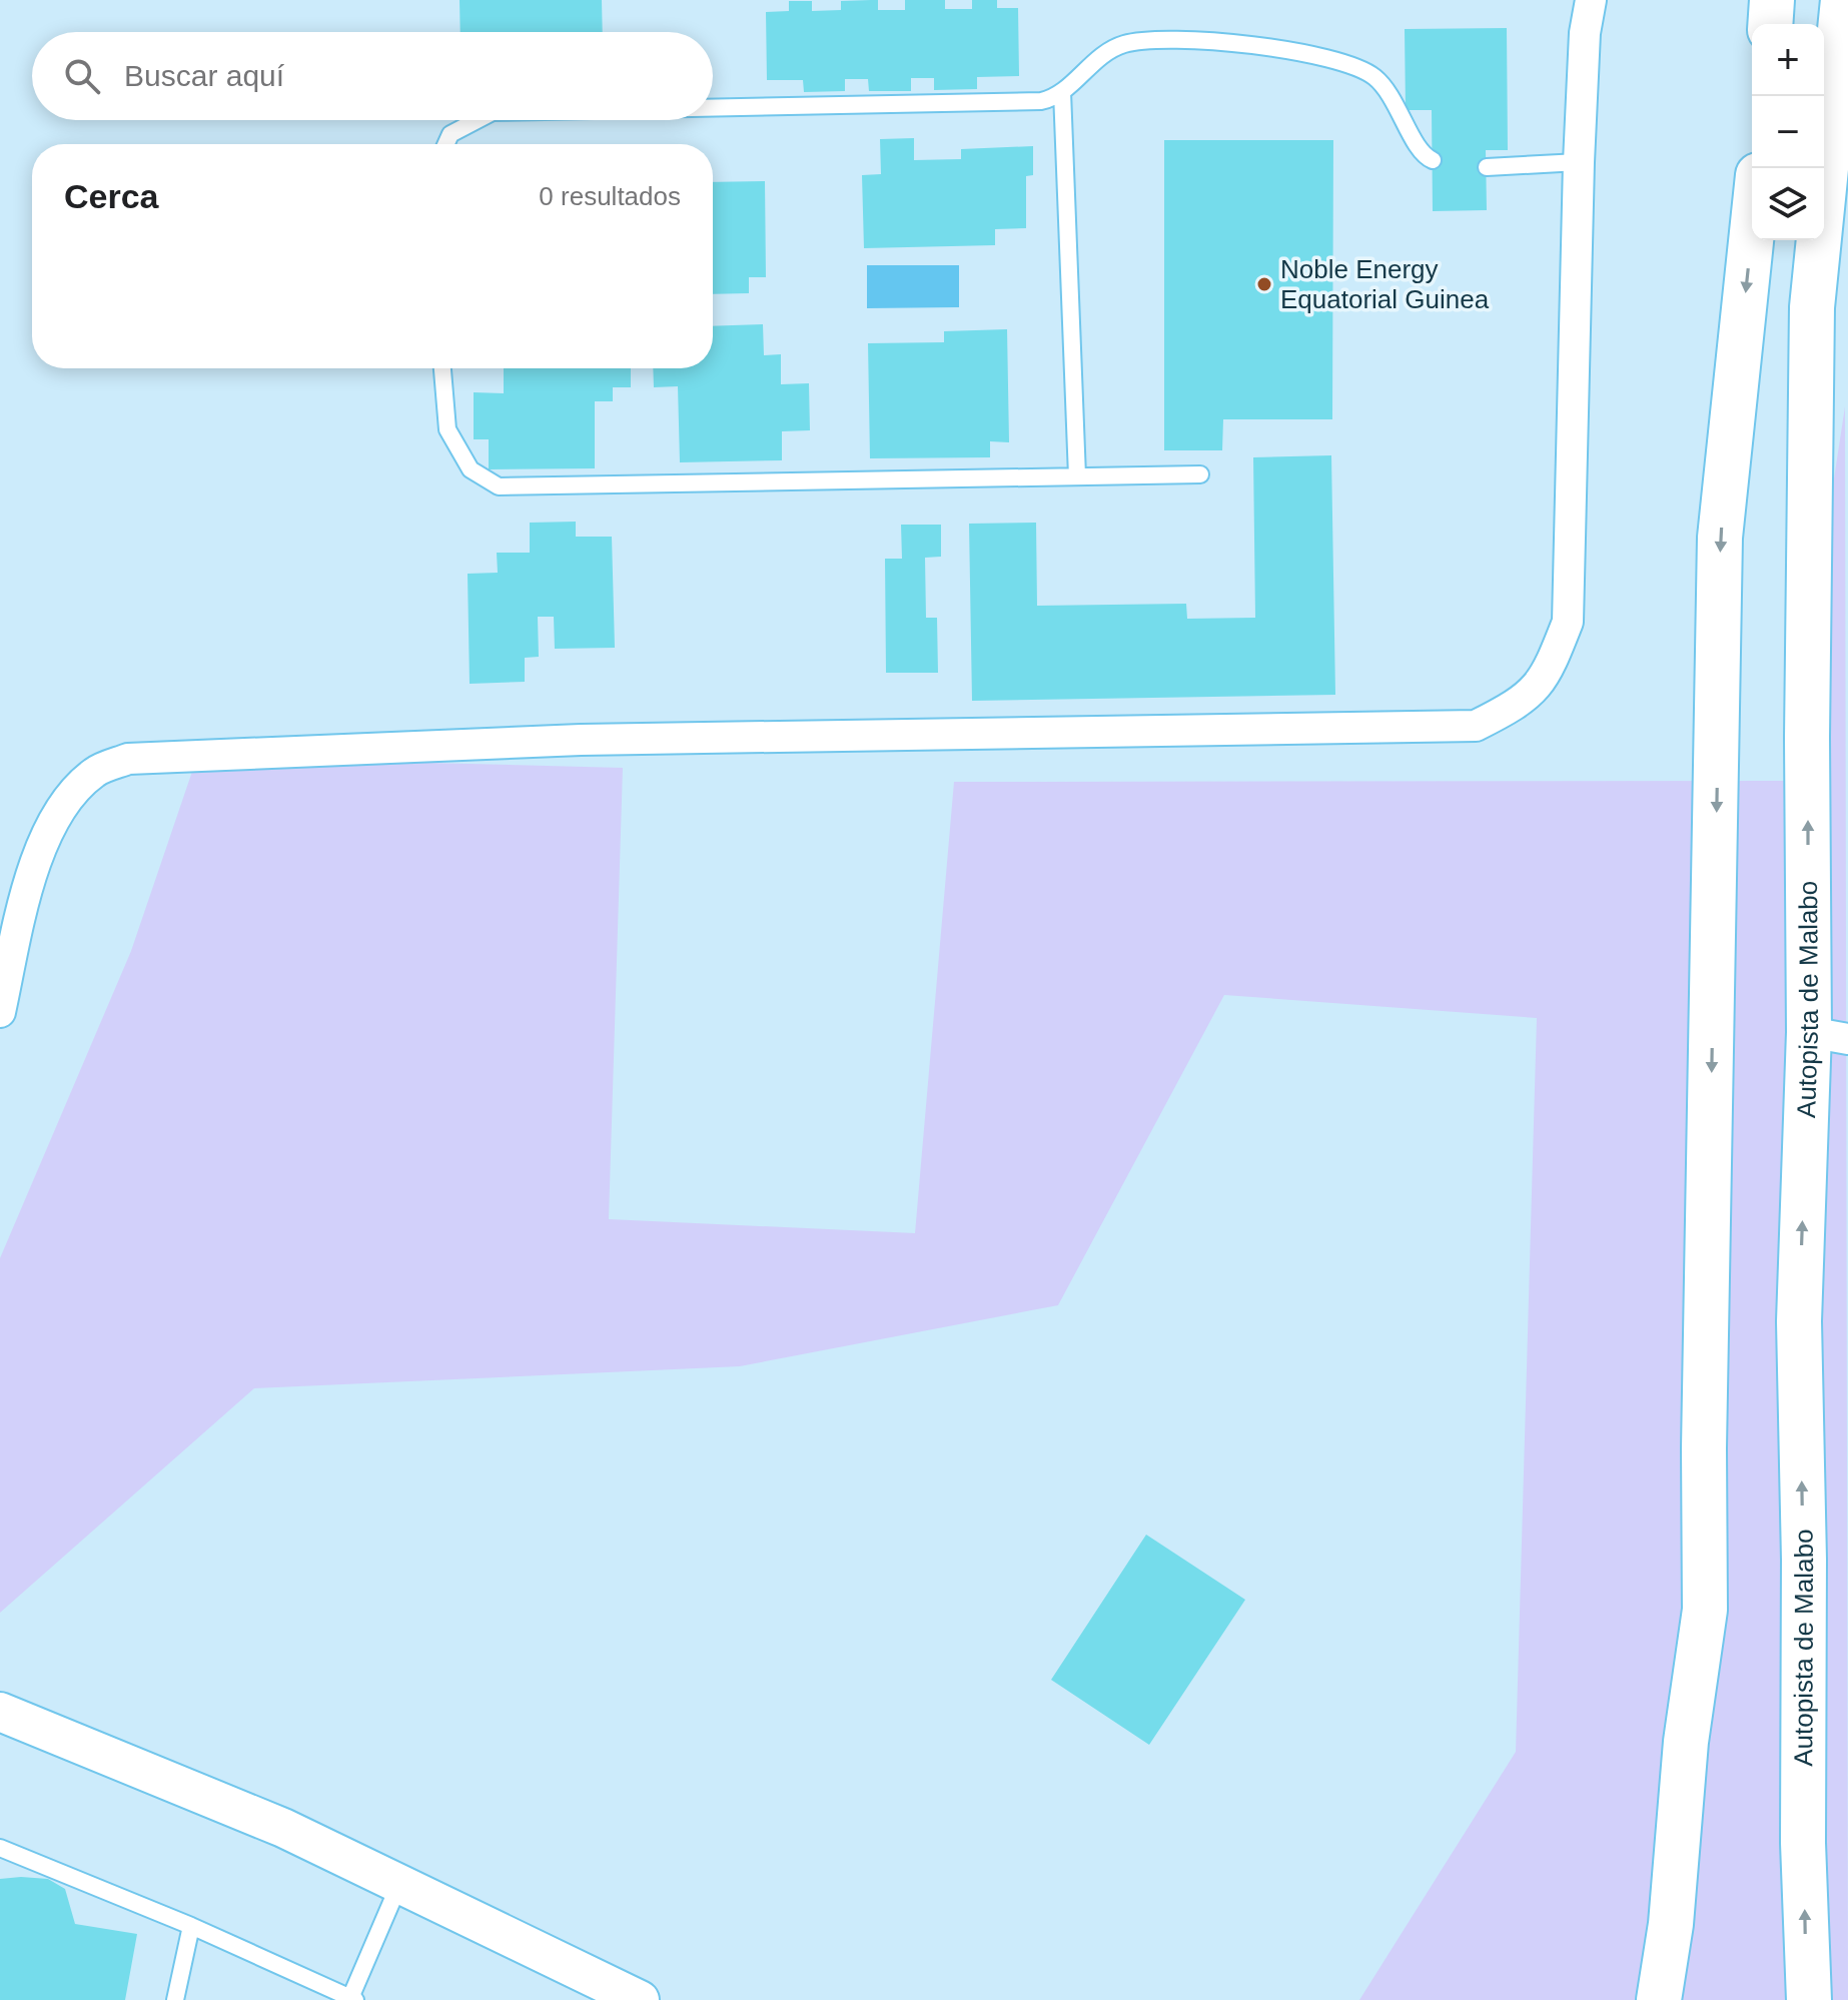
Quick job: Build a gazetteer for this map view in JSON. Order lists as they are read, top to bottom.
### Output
{
  "streets": {
    "highway": ["Autopista de Malabo"]
  },
  "places": ["Noble Energy Equatorial Guinea"],
  "page": {
    "map_buttons": ["+", "−"],
    "search": "Buscar aquí",
    "heading": ["Cerca", "0 resultados"]
  }
}
